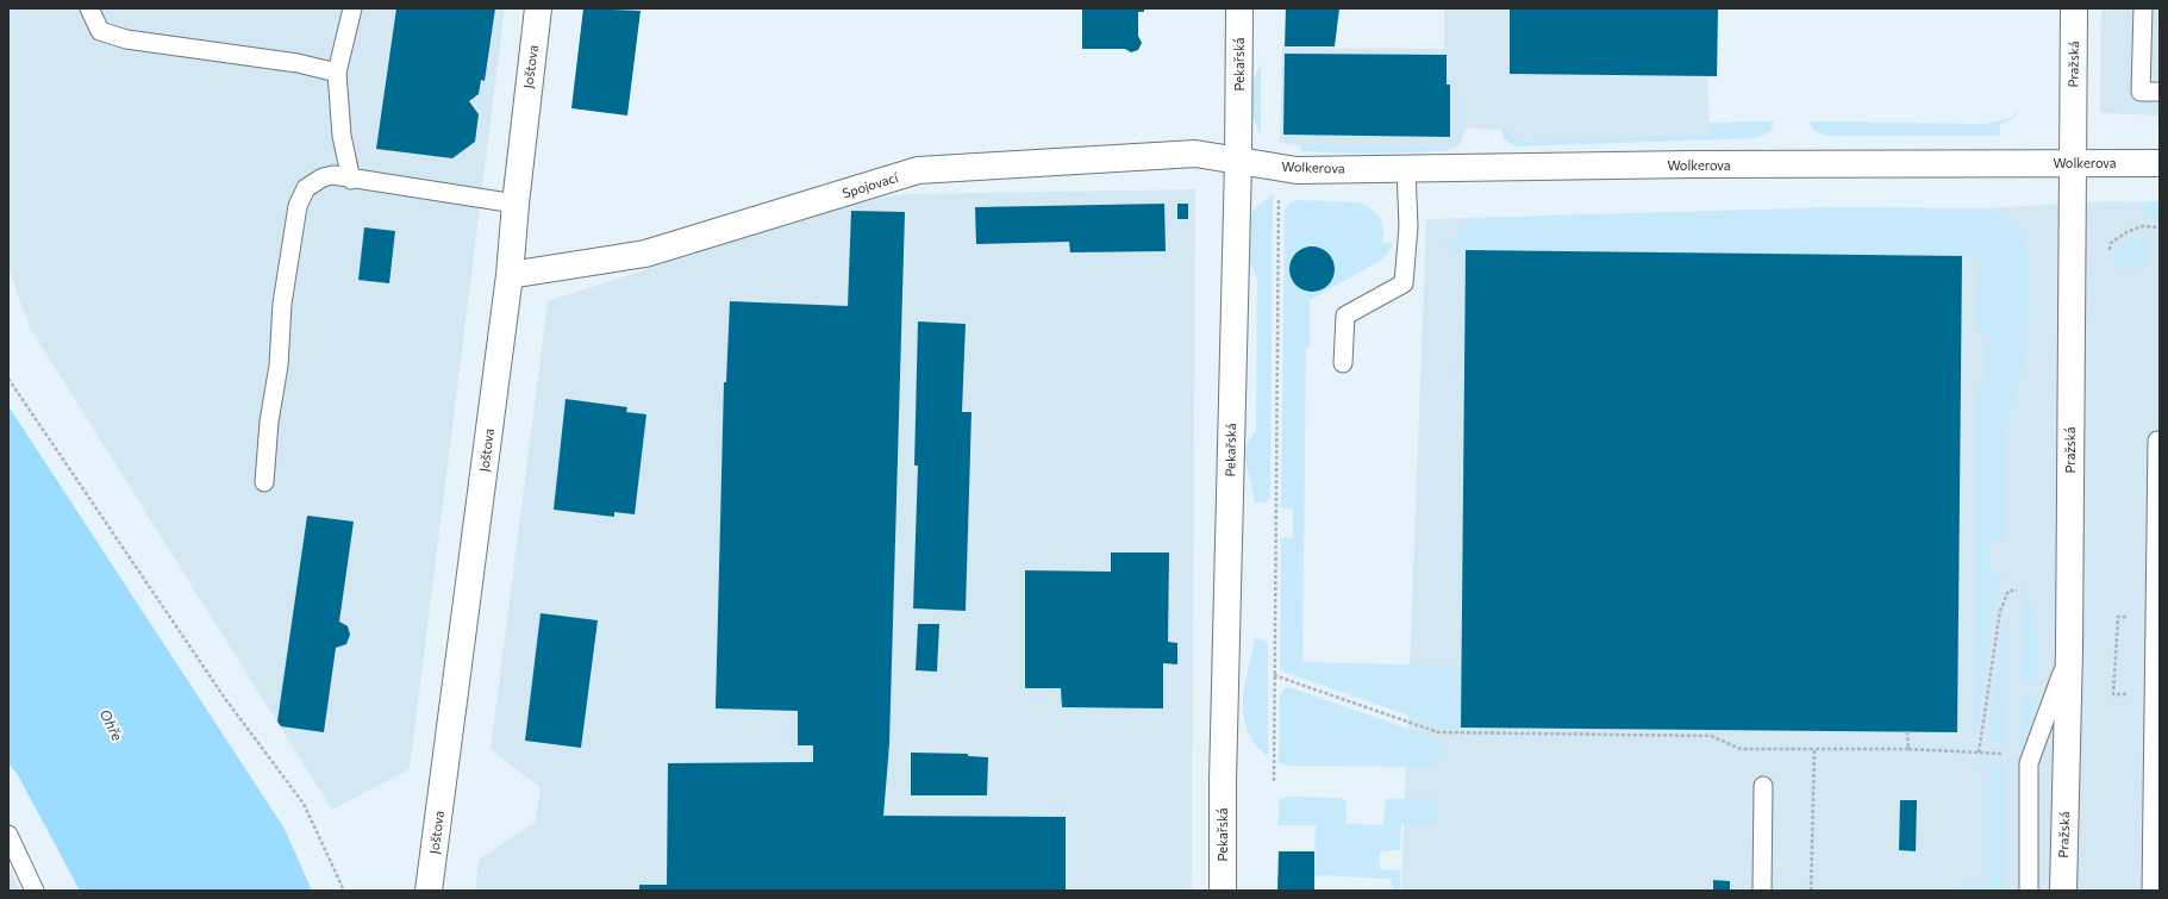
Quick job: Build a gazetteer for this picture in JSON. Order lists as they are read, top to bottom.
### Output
{
  "streets": {
    "street": [
      "Pekařská",
      "Pražská",
      "Joštova",
      "Wolkerova",
      "Spojovací"
    ]
  },
  "crossings": [
    ["Pekařská", "Wolkerova"],
    ["Pekařská", "Spojovací"],
    ["Pražská", "Wolkerova"],
    ["Joštova", "Spojovací"],
    ["Wolkerova", "Spojovací"]
  ],
  "water": ["Ohře"]
}
